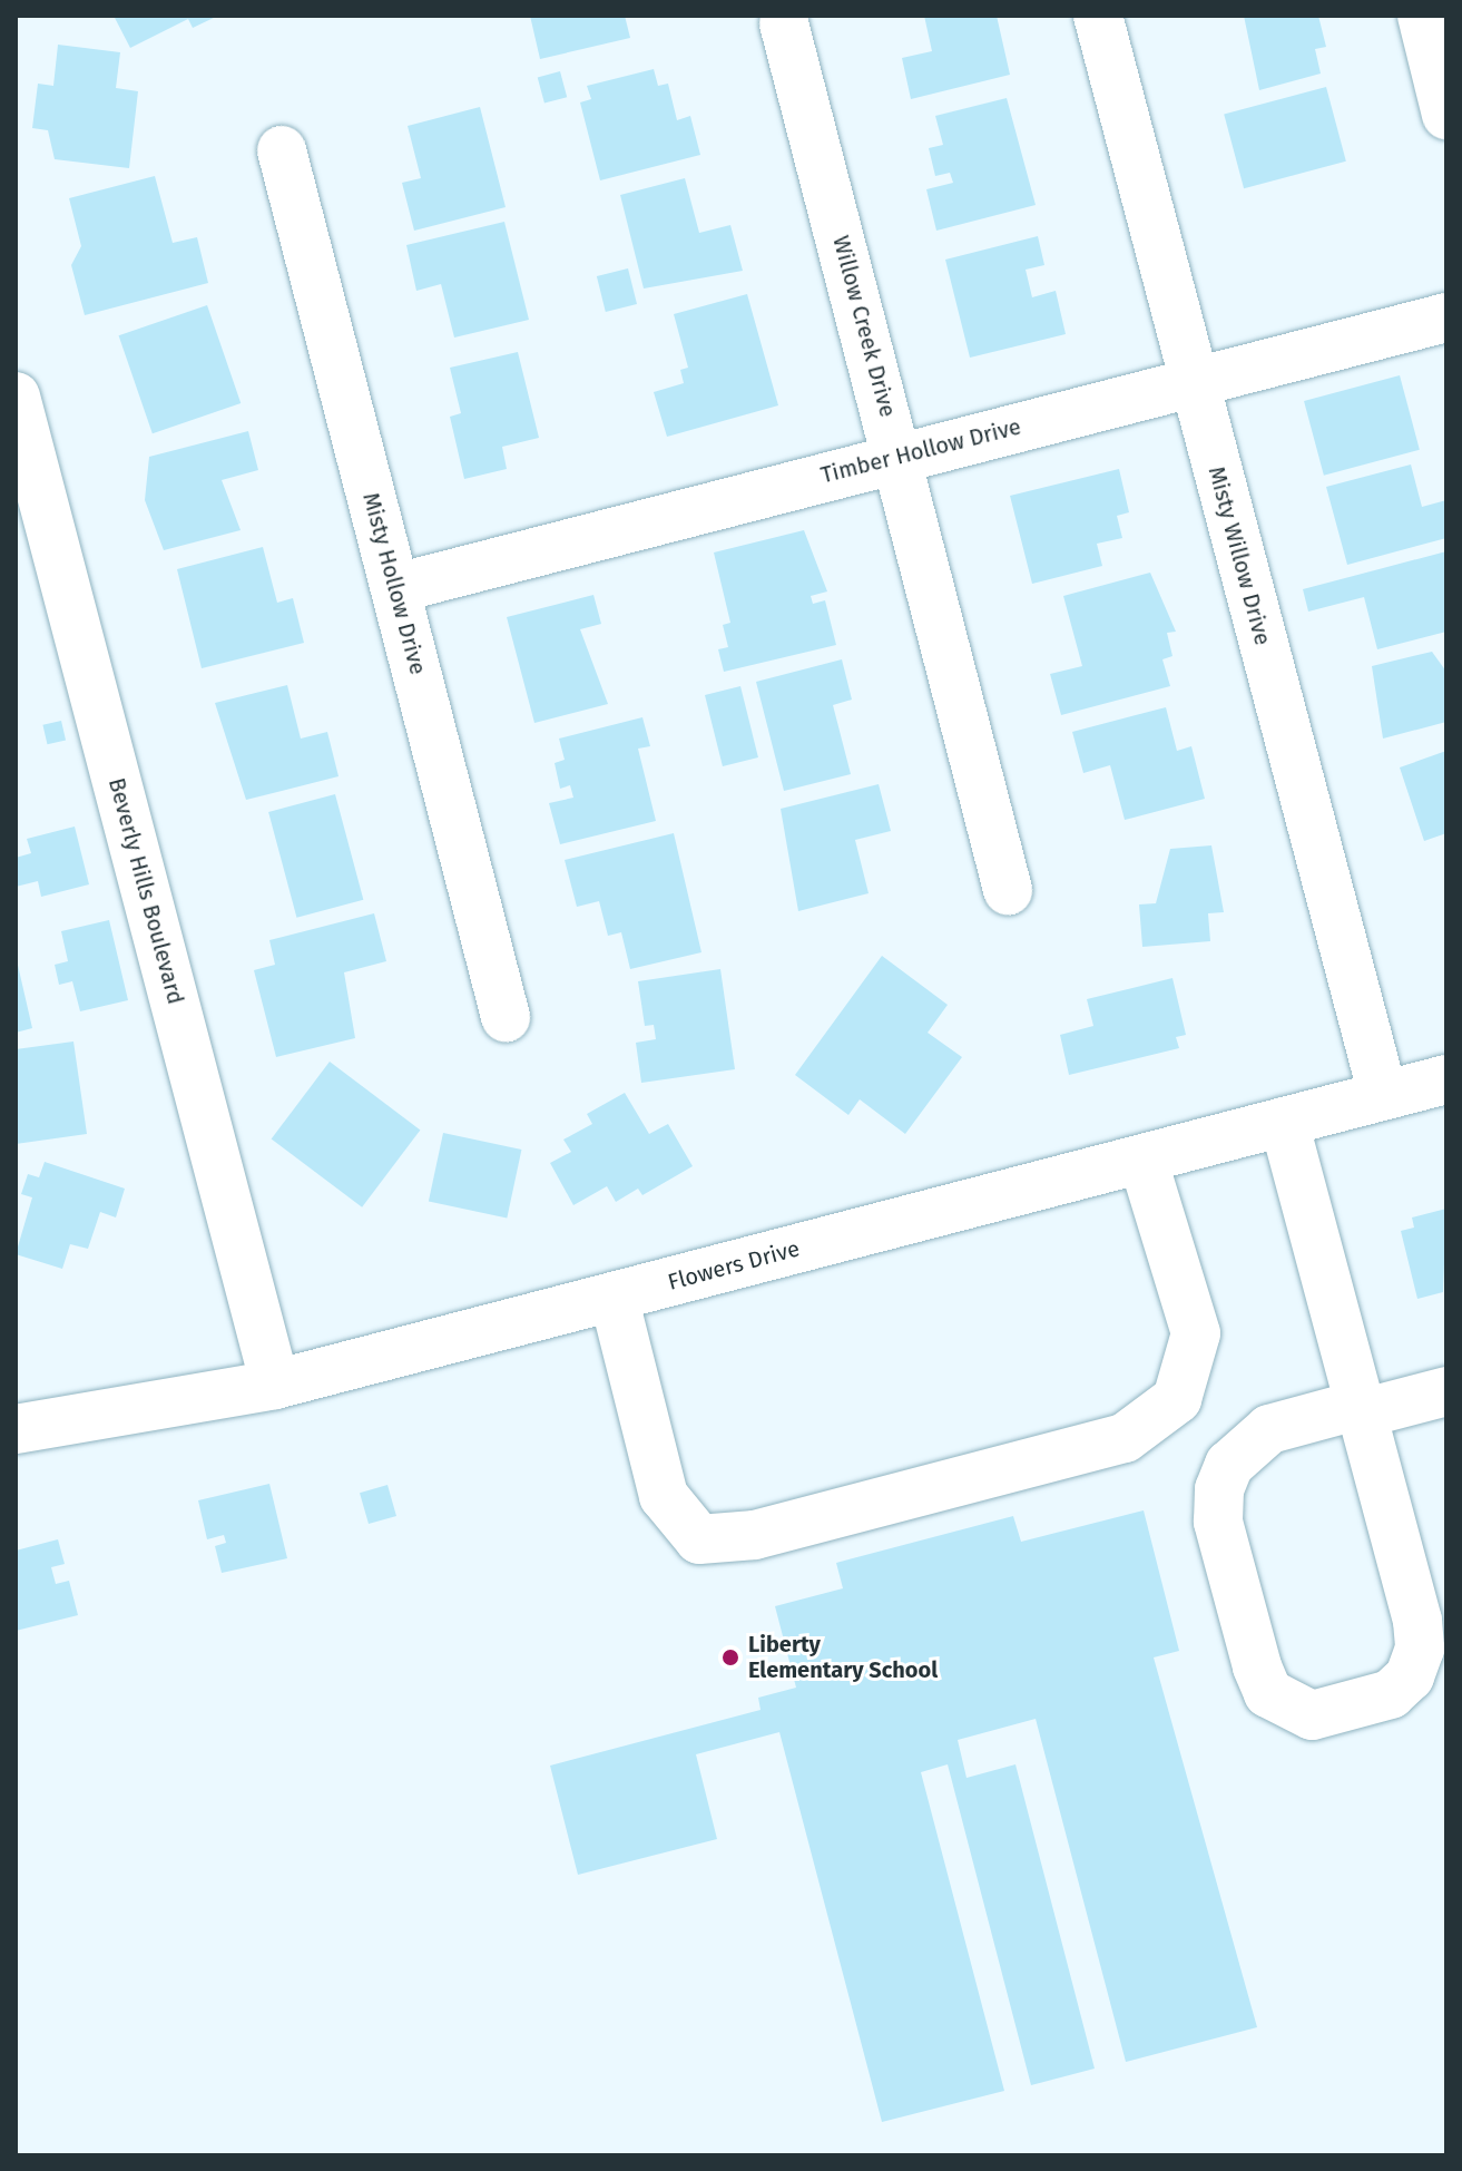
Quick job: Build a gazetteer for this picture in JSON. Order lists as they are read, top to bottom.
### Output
{
  "streets": {
    "street": [
      "Willow Creek Drive",
      "Timber Hollow Drive",
      "Misty Willow Drive",
      "Misty Hollow Drive",
      "Beverly Hills Boulevard",
      "Flowers Drive"
    ]
  },
  "crossings": [
    ["Willow Creek Drive", "Timber Hollow Drive"],
    ["Timber Hollow Drive", "Misty Willow Drive"],
    ["Timber Hollow Drive", "Misty Hollow Drive"],
    ["Misty Willow Drive", "Flowers Drive"],
    ["Beverly Hills Boulevard", "Flowers Drive"]
  ],
  "places": ["Liberty Elementary School"]
}
